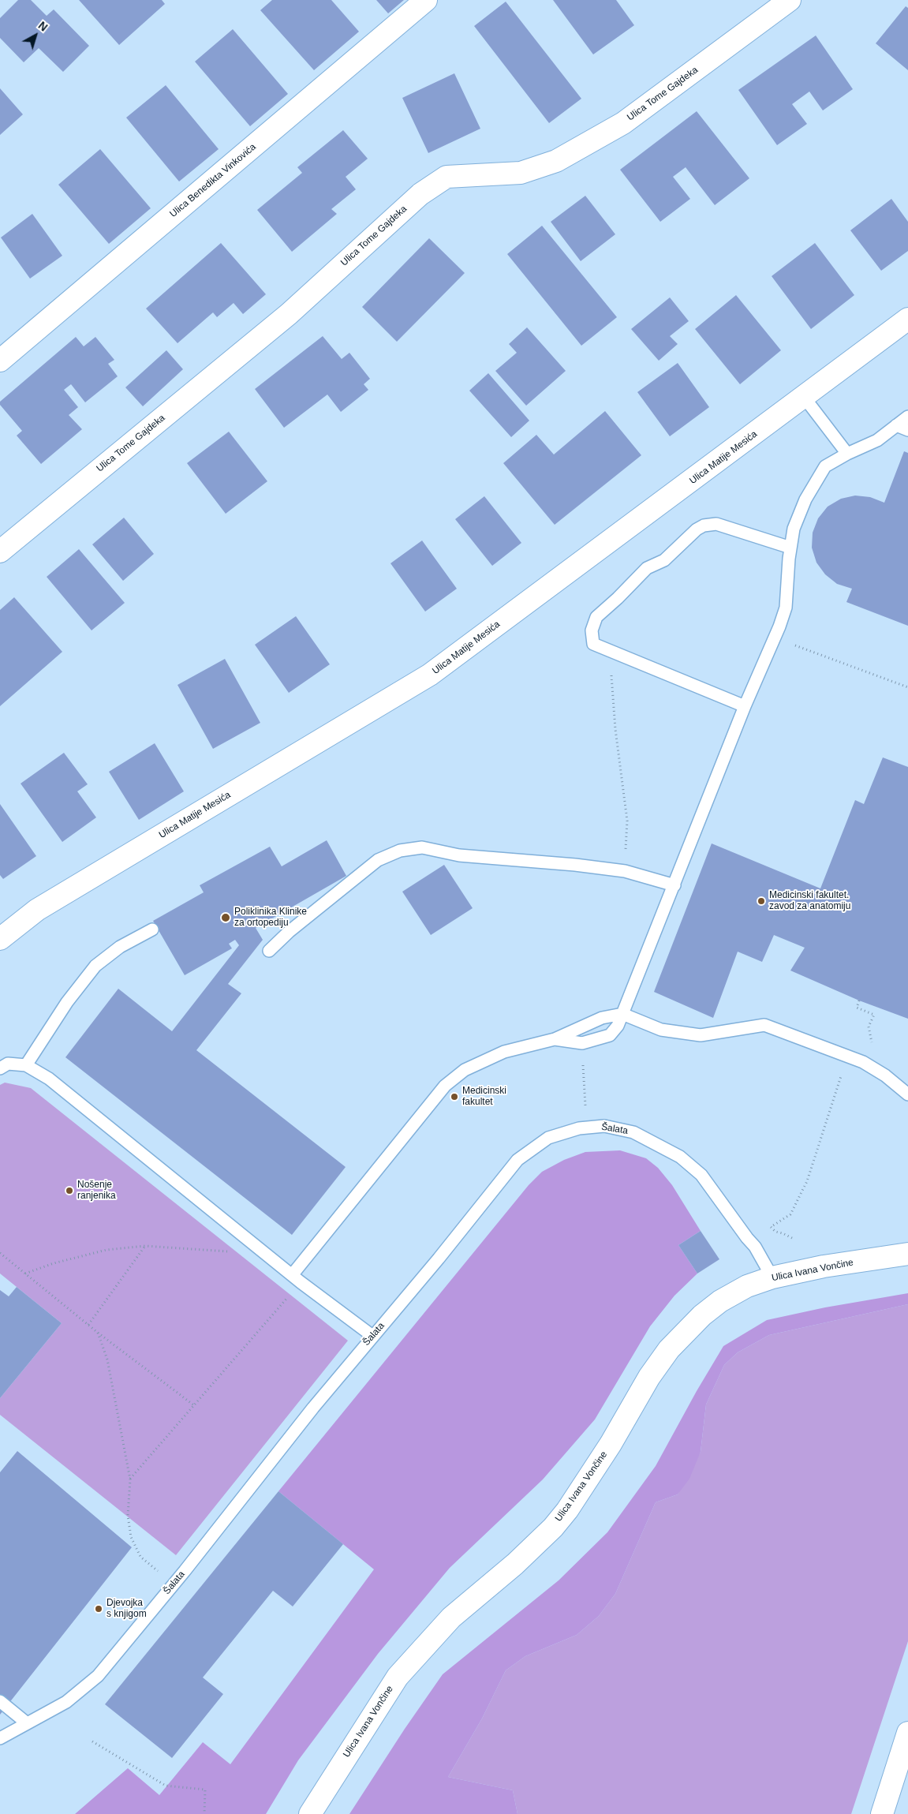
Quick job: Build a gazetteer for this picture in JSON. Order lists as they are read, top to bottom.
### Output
{
  "streets": {
    "street": [
      "Ulica Tome Gajdeka",
      "Ulica Benedikta Vinkovića",
      "Ulica Matije Mesića",
      "Ulica Ivana Vončine"
    ],
    "lane": ["Šalata"]
  },
  "crossings": [
    ["Šalata", "Ulica Ivana Vončine"]
  ],
  "places": [
    "Medicinski fakultet. zavod za anatomiju",
    "Poliklinika Klinike za ortopediju",
    "Medicinski fakultet",
    "Nošenje ranjenika",
    "Djevojka s knjigom"
  ],
  "north": "top right"
}
